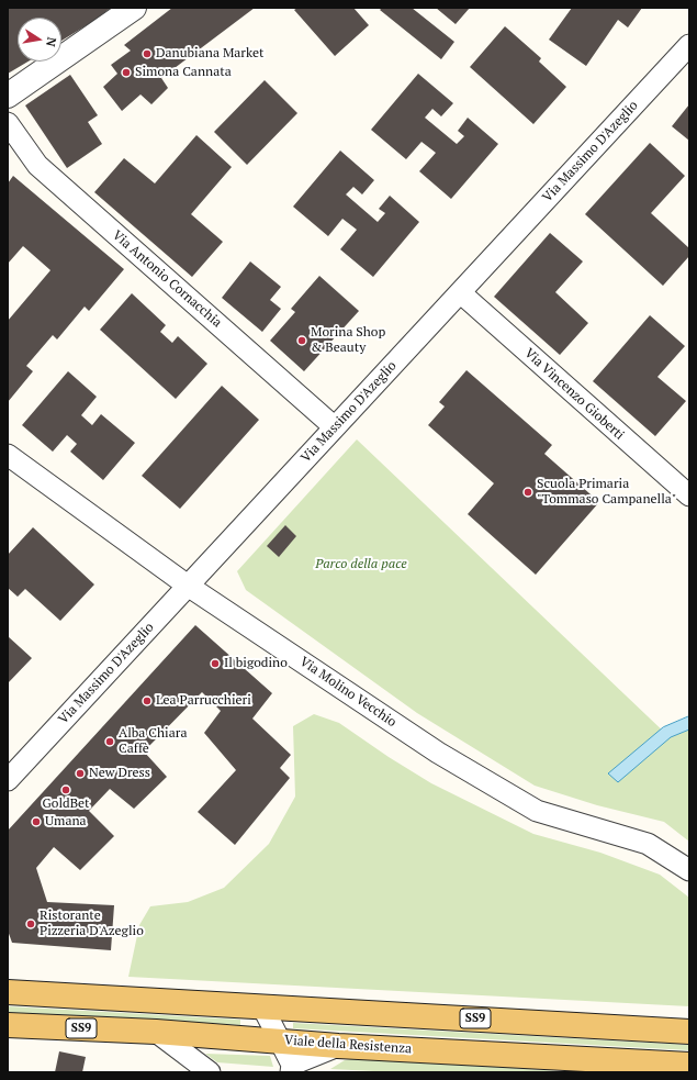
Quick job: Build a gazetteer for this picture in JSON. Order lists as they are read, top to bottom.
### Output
{
  "streets": {
    "main road": ["SS9", "Viale della Resistenza"],
    "street": [
      "Via Massimo D'Azeglio",
      "Via Antonio Cornacchia",
      "Via Vincenzo Gioberti",
      "Via Molino Vecchio"
    ]
  },
  "crossings": [
    ["Via Massimo D'Azeglio", "Via Antonio Cornacchia"],
    ["Via Massimo D'Azeglio", "Via Vincenzo Gioberti"],
    ["Via Massimo D'Azeglio", "Via Molino Vecchio"]
  ],
  "parks": ["Parco della pace"],
  "places": [
    "Danubiana Market",
    "Simona Cannata",
    "Morina Shop & Beauty",
    "Scuola Primaria \"Tommaso Campanella\"",
    "Il bigodino",
    "Lea Parrucchieri",
    "Alba Chiara Caffè",
    "New Dress",
    "GoldBet",
    "Umana",
    "Ristorante Pizzeria D'Azeglio"
  ],
  "north": "right"
}
